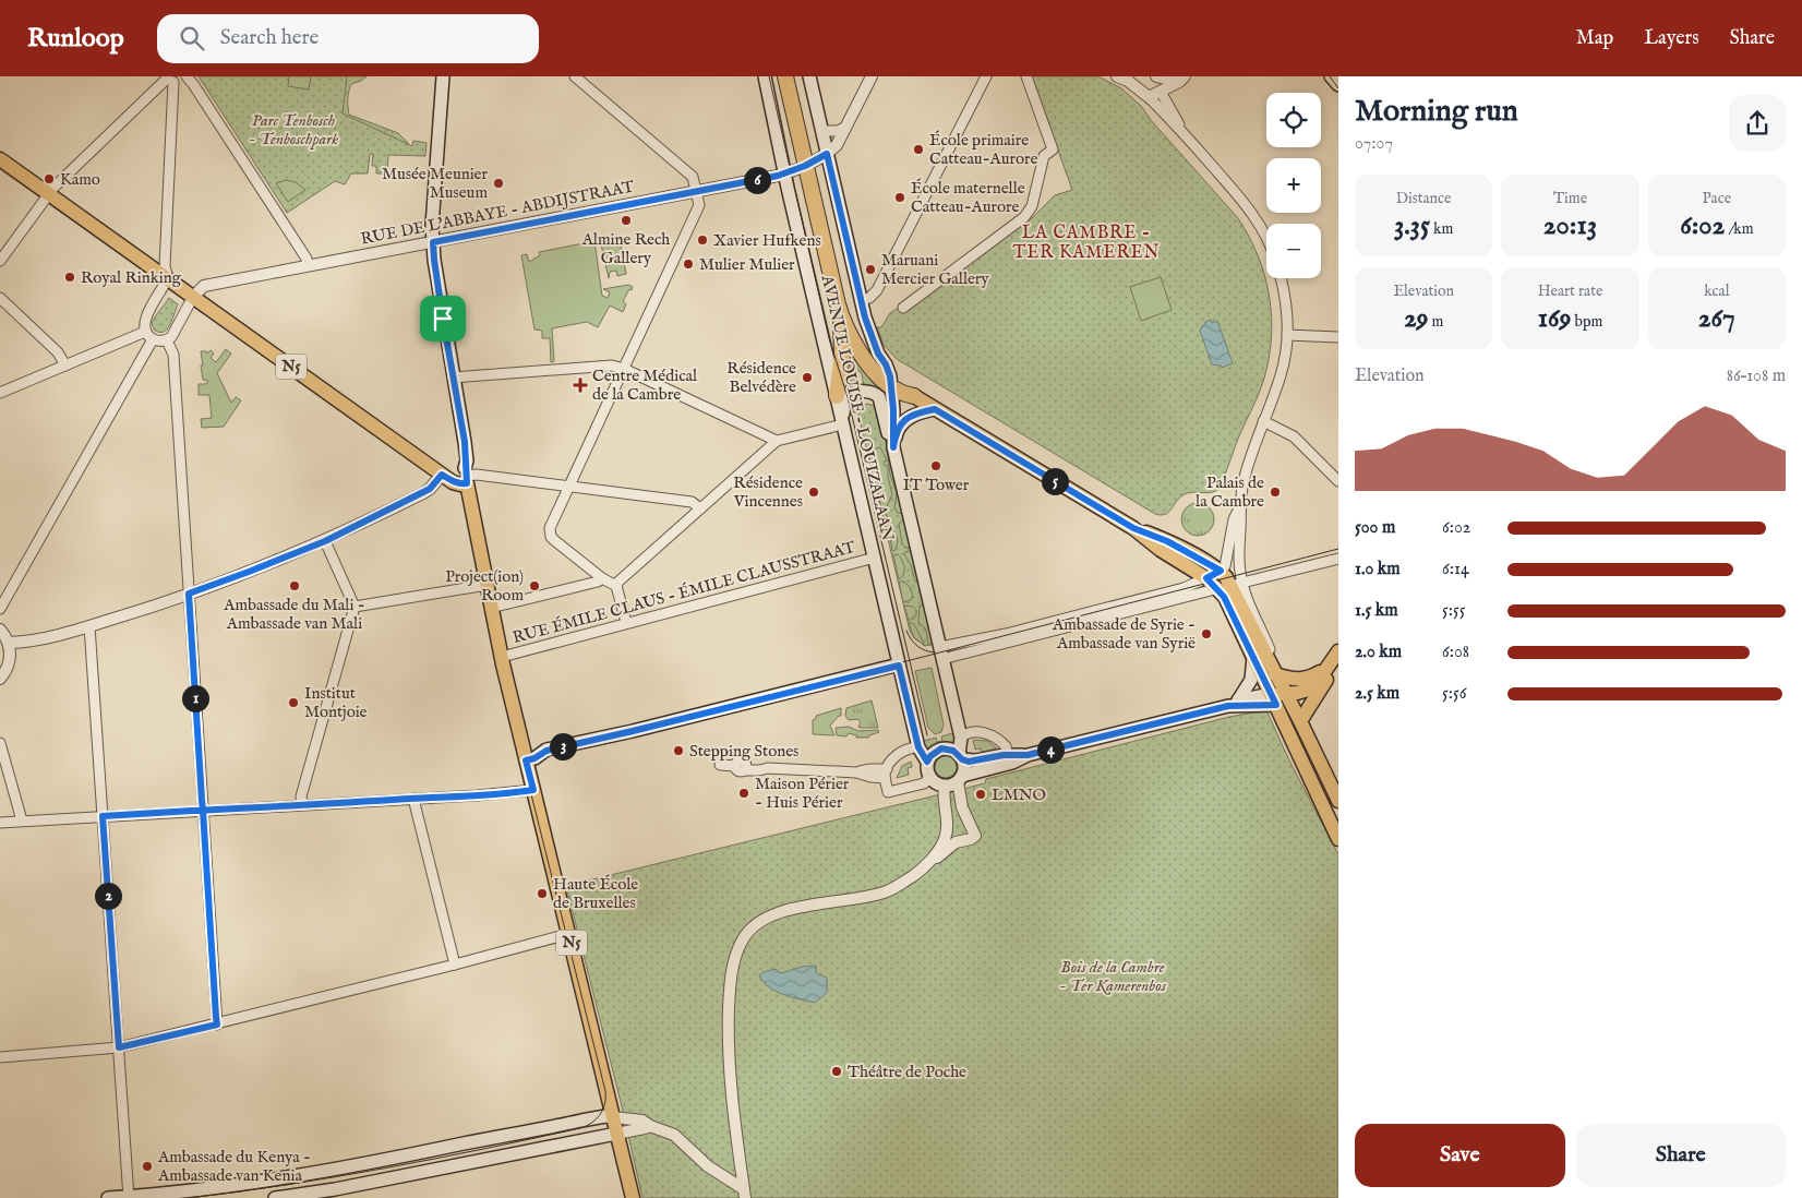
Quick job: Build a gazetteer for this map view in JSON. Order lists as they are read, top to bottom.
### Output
{
  "streets": {
    "highway": ["AVENUE LOUISE - LOUIZALAAN"],
    "main road": ["N5"],
    "street": ["RUE DE L'ABBAYE - ABDIJSTRAAT", "RUE ÉMILE CLAUS - ÉMILE CLAUSSTRAAT"]
  },
  "crossings": [
    ["RUE DE L'ABBAYE - ABDIJSTRAAT", "N5"],
    ["RUE DE L'ABBAYE - ABDIJSTRAAT", "AVENUE LOUISE - LOUIZALAAN"],
    ["N5", "RUE ÉMILE CLAUS - ÉMILE CLAUSSTRAAT"],
    ["AVENUE LOUISE - LOUIZALAAN", "RUE ÉMILE CLAUS - ÉMILE CLAUSSTRAAT"]
  ],
  "districts": ["LA CAMBRE - TER KAMEREN"],
  "parks": ["Parc Tenbosch - Tenboschpark", "Bois de la Cambre - Ter Kamerenbos"],
  "places": {
    "other": [
      "École primaire Catteau-Aurore",
      "Kamo",
      "Musée Meunier Museum",
      "École maternelle Catteau-Aurore",
      "Almine Rech Gallery",
      "Xavier Hufkens",
      "Mulier Mulier",
      "Maruani Mercier Gallery",
      "Royal Rinking",
      "Résidence Belvédère",
      "IT Tower",
      "Résidence Vincennes",
      "Palais de la Cambre",
      "Ambassade du Mali - Ambassade van Mali",
      "Project(ion) Room",
      "Ambassade de Syrie - Ambassade van Syrië",
      "Institut Montjoie",
      "Stepping Stones",
      "Maison Périer - Huis Périer",
      "LMNO",
      "Haute École de Bruxelles",
      "Théâtre de Poche",
      "Ambassade du Kenya - Ambassade van Kenia"
    ],
    "health": ["Centre Médical de la Cambre"]
  },
  "page": {
    "header": "Runloop",
    "search": "Search here",
    "nav": ["Map", "Layers", "Share"],
    "heading": ["Morning run", "07:07"],
    "map_buttons": ["+", "−"],
    "pins": [
      "6",
      "5",
      "1",
      "3",
      "4",
      "2"
    ],
    "stats": [
      ["Distance", "3.35 km"],
      ["Time", "20:13"],
      ["Pace", "6:02 /km"],
      ["Elevation", "29 m"],
      ["Heart rate", "169 bpm"],
      ["kcal", "267"]
    ],
    "chart": ["Elevation", "86–108 m"],
    "list": [
      {
        "name": "500 m",
        "note": "6:02"
      },
      {
        "name": "1.0 km",
        "note": "6:14"
      },
      {
        "name": "1.5 km",
        "note": "5:55"
      },
      {
        "name": "2.0 km",
        "note": "6:08"
      },
      {
        "name": "2.5 km",
        "note": "5:56"
      }
    ],
    "buttons": ["Save", "Share"]
  }
}
